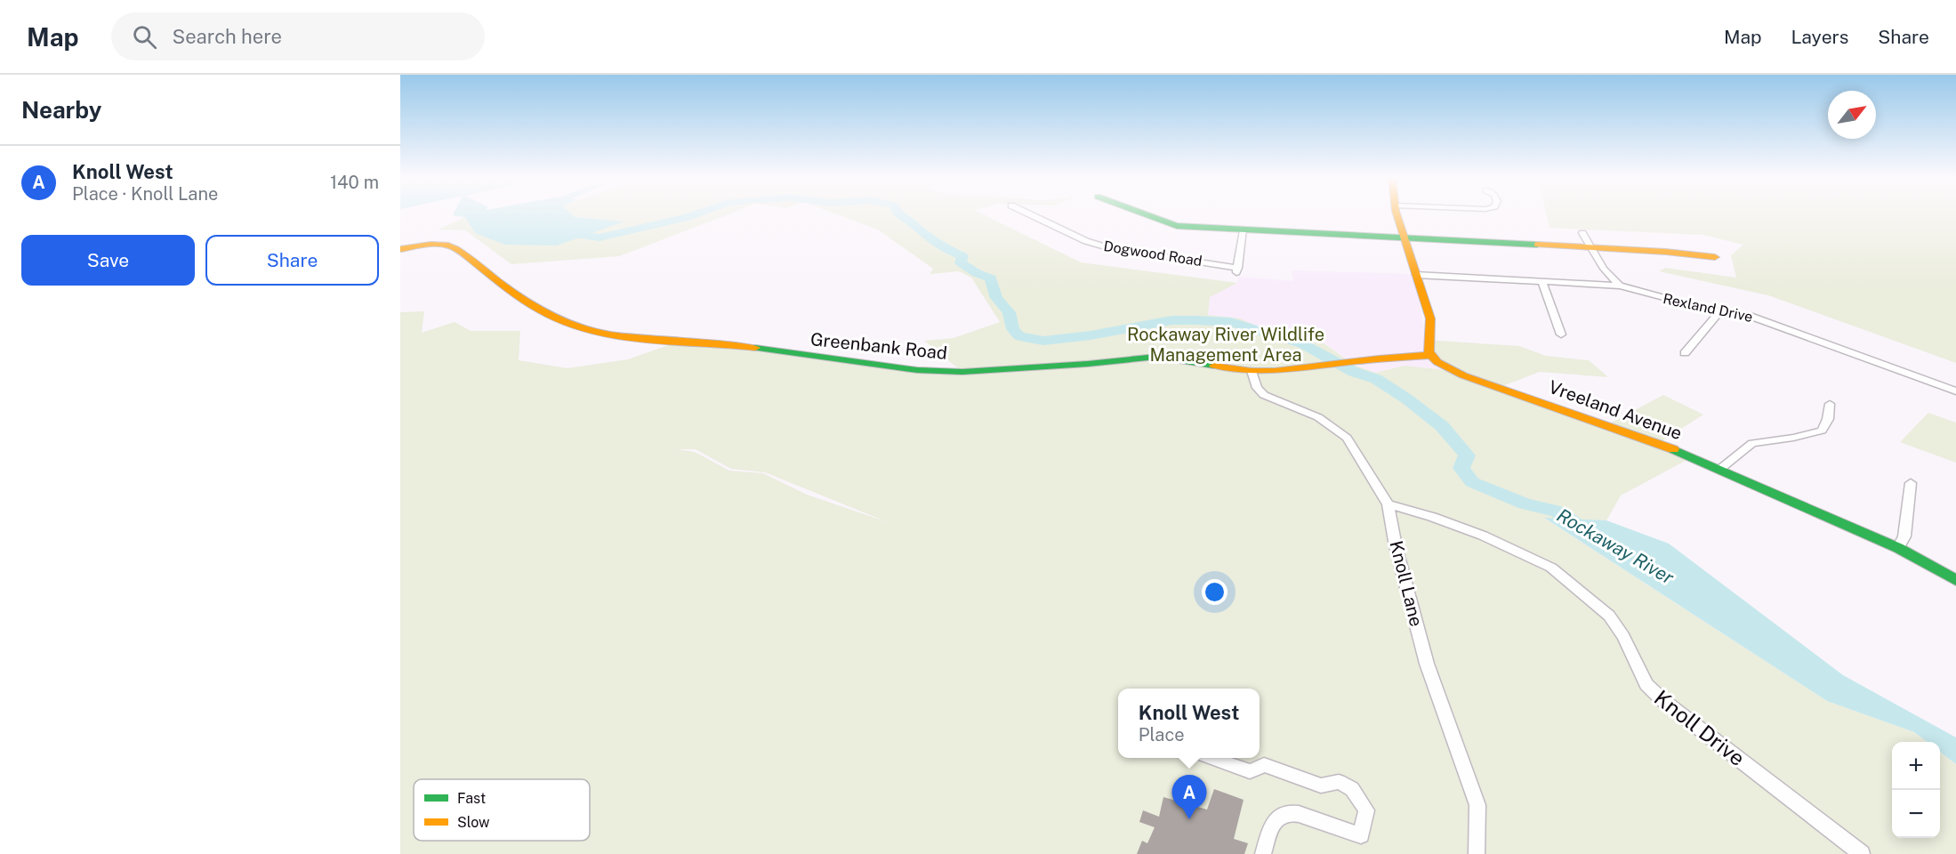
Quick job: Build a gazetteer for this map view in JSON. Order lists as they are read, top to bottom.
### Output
{
  "streets": {
    "street": [
      "Dogwood Road",
      "Rexland Drive",
      "Greenbank Road",
      "Vreeland Avenue",
      "Knoll Lane",
      "Knoll Drive"
    ]
  },
  "crossings": [
    ["Greenbank Road", "Vreeland Avenue"],
    ["Greenbank Road", "Knoll Lane"],
    ["Knoll Lane", "Knoll Drive"]
  ],
  "water": ["Rockaway River"],
  "parks": ["Rockaway River Wildlife Management Area"],
  "legend": ["Fast", "Slow"],
  "north": "top right",
  "page": {
    "header": "Map",
    "search": "Search here",
    "nav": ["Map", "Layers", "Share"],
    "heading": "Nearby",
    "list": [
      {
        "mark": "A",
        "name": "Knoll West",
        "note": "Place · Knoll Lane",
        "value": "140 m"
      }
    ],
    "buttons": ["Save", "Share"],
    "popup": ["Knoll West", "Place"],
    "map_buttons": ["+", "−"],
    "pins": "A"
  }
}
